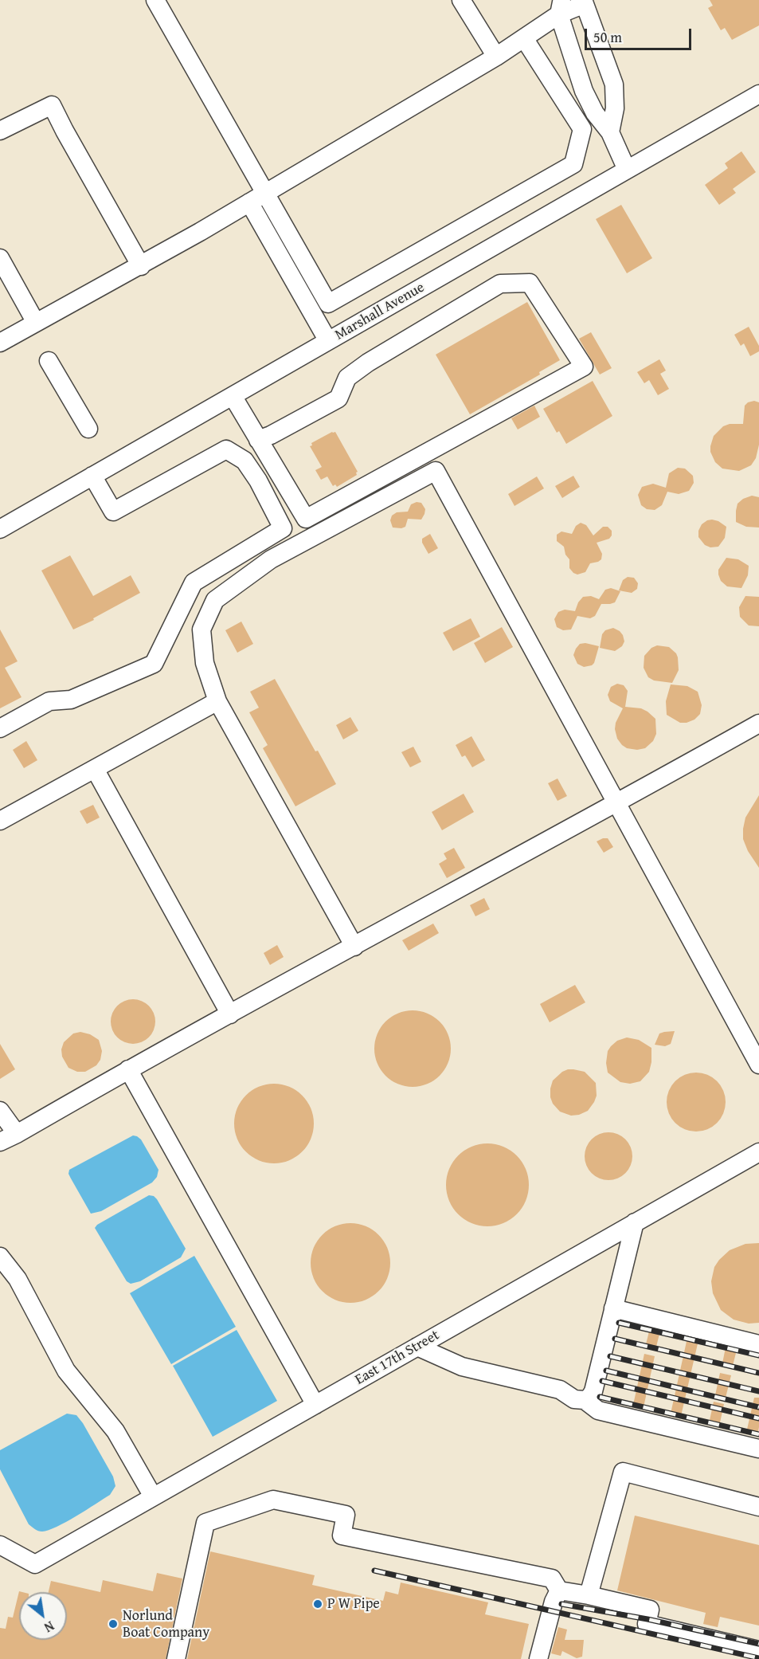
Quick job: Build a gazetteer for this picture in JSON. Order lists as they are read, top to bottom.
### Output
{
  "streets": {
    "street": ["Marshall Avenue", "East 17th Street"]
  },
  "places": ["P W Pipe", "Norlund Boat Company"],
  "scale_bar": "50 m",
  "north": "bottom right"
}
